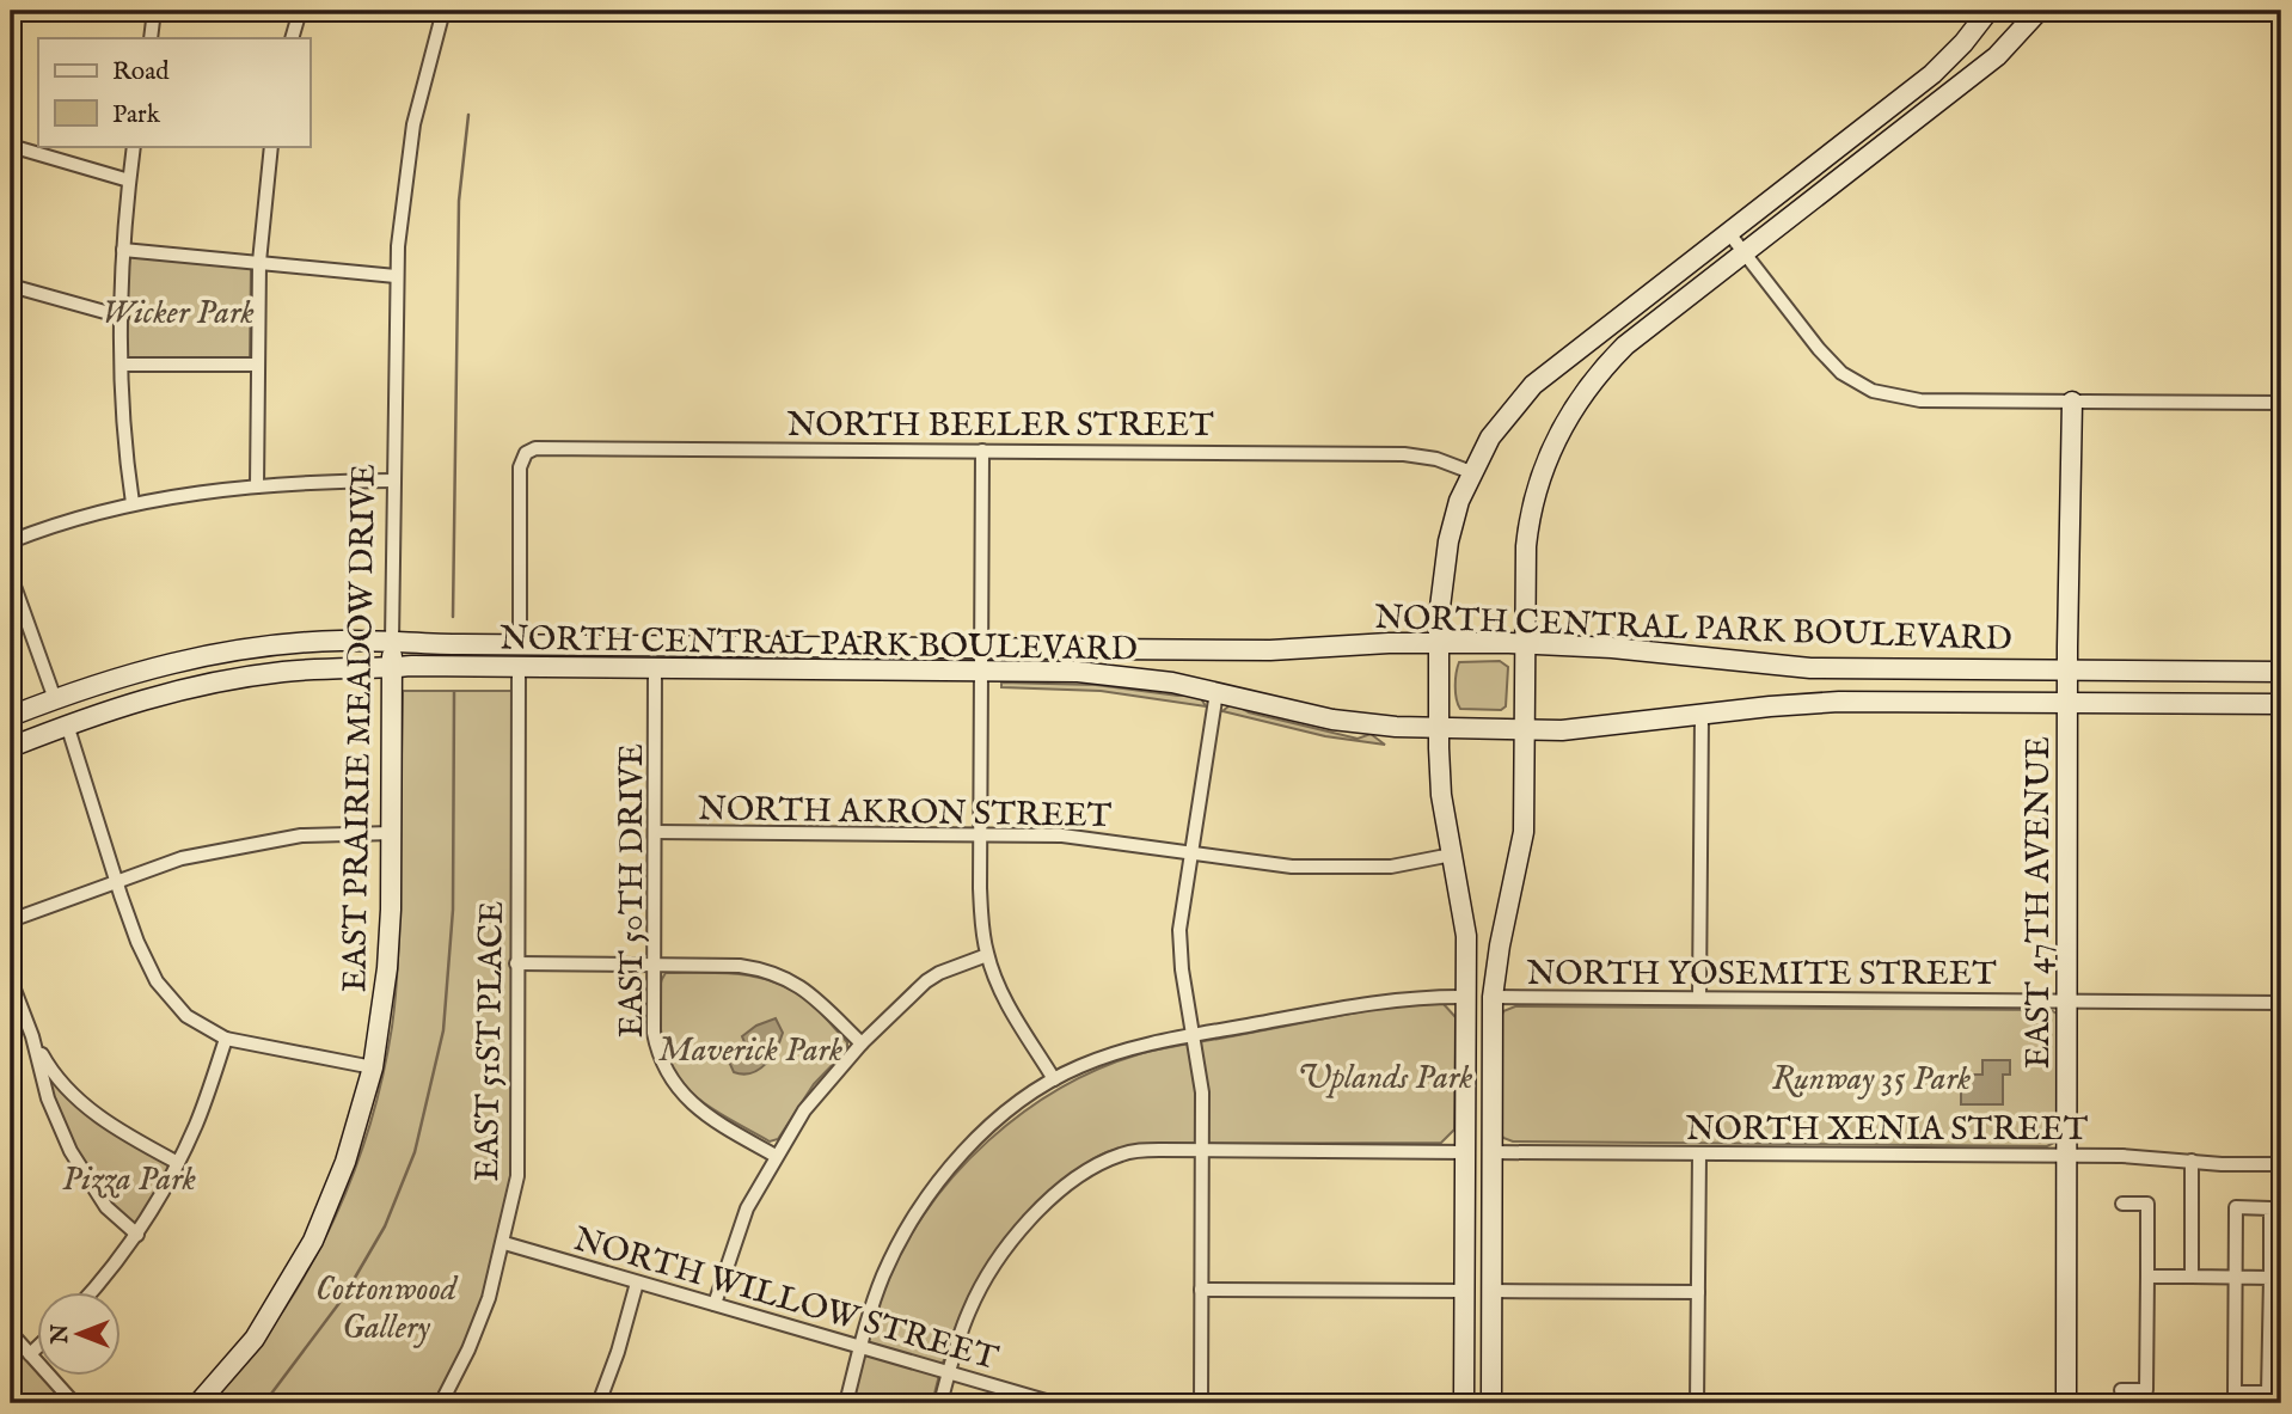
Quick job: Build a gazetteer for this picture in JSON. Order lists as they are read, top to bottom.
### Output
{
  "streets": {
    "main road": ["NORTH CENTRAL PARK BOULEVARD", "EAST PRAIRIE MEADOW DRIVE", "EAST 47TH AVENUE"],
    "street": [
      "NORTH BEELER STREET",
      "NORTH AKRON STREET",
      "EAST 50TH DRIVE",
      "NORTH YOSEMITE STREET",
      "EAST 51ST PLACE",
      "NORTH XENIA STREET",
      "NORTH WILLOW STREET"
    ]
  },
  "crossings": [
    ["NORTH BEELER STREET", "NORTH CENTRAL PARK BOULEVARD"],
    ["NORTH CENTRAL PARK BOULEVARD", "EAST PRAIRIE MEADOW DRIVE"],
    ["NORTH CENTRAL PARK BOULEVARD", "EAST 50TH DRIVE"],
    ["NORTH CENTRAL PARK BOULEVARD", "EAST 47TH AVENUE"],
    ["NORTH CENTRAL PARK BOULEVARD", "EAST 51ST PLACE"],
    ["NORTH AKRON STREET", "EAST 50TH DRIVE"],
    ["EAST 47TH AVENUE", "NORTH YOSEMITE STREET"],
    ["EAST 47TH AVENUE", "NORTH XENIA STREET"],
    ["EAST 51ST PLACE", "NORTH WILLOW STREET"]
  ],
  "parks": [
    "Wicker Park",
    "Maverick Park",
    "Uplands Park",
    "Runway 35 Park",
    "Pizza Park",
    "Cottonwood Gallery"
  ],
  "legend": ["Road", "Park"],
  "north": "left"
}
